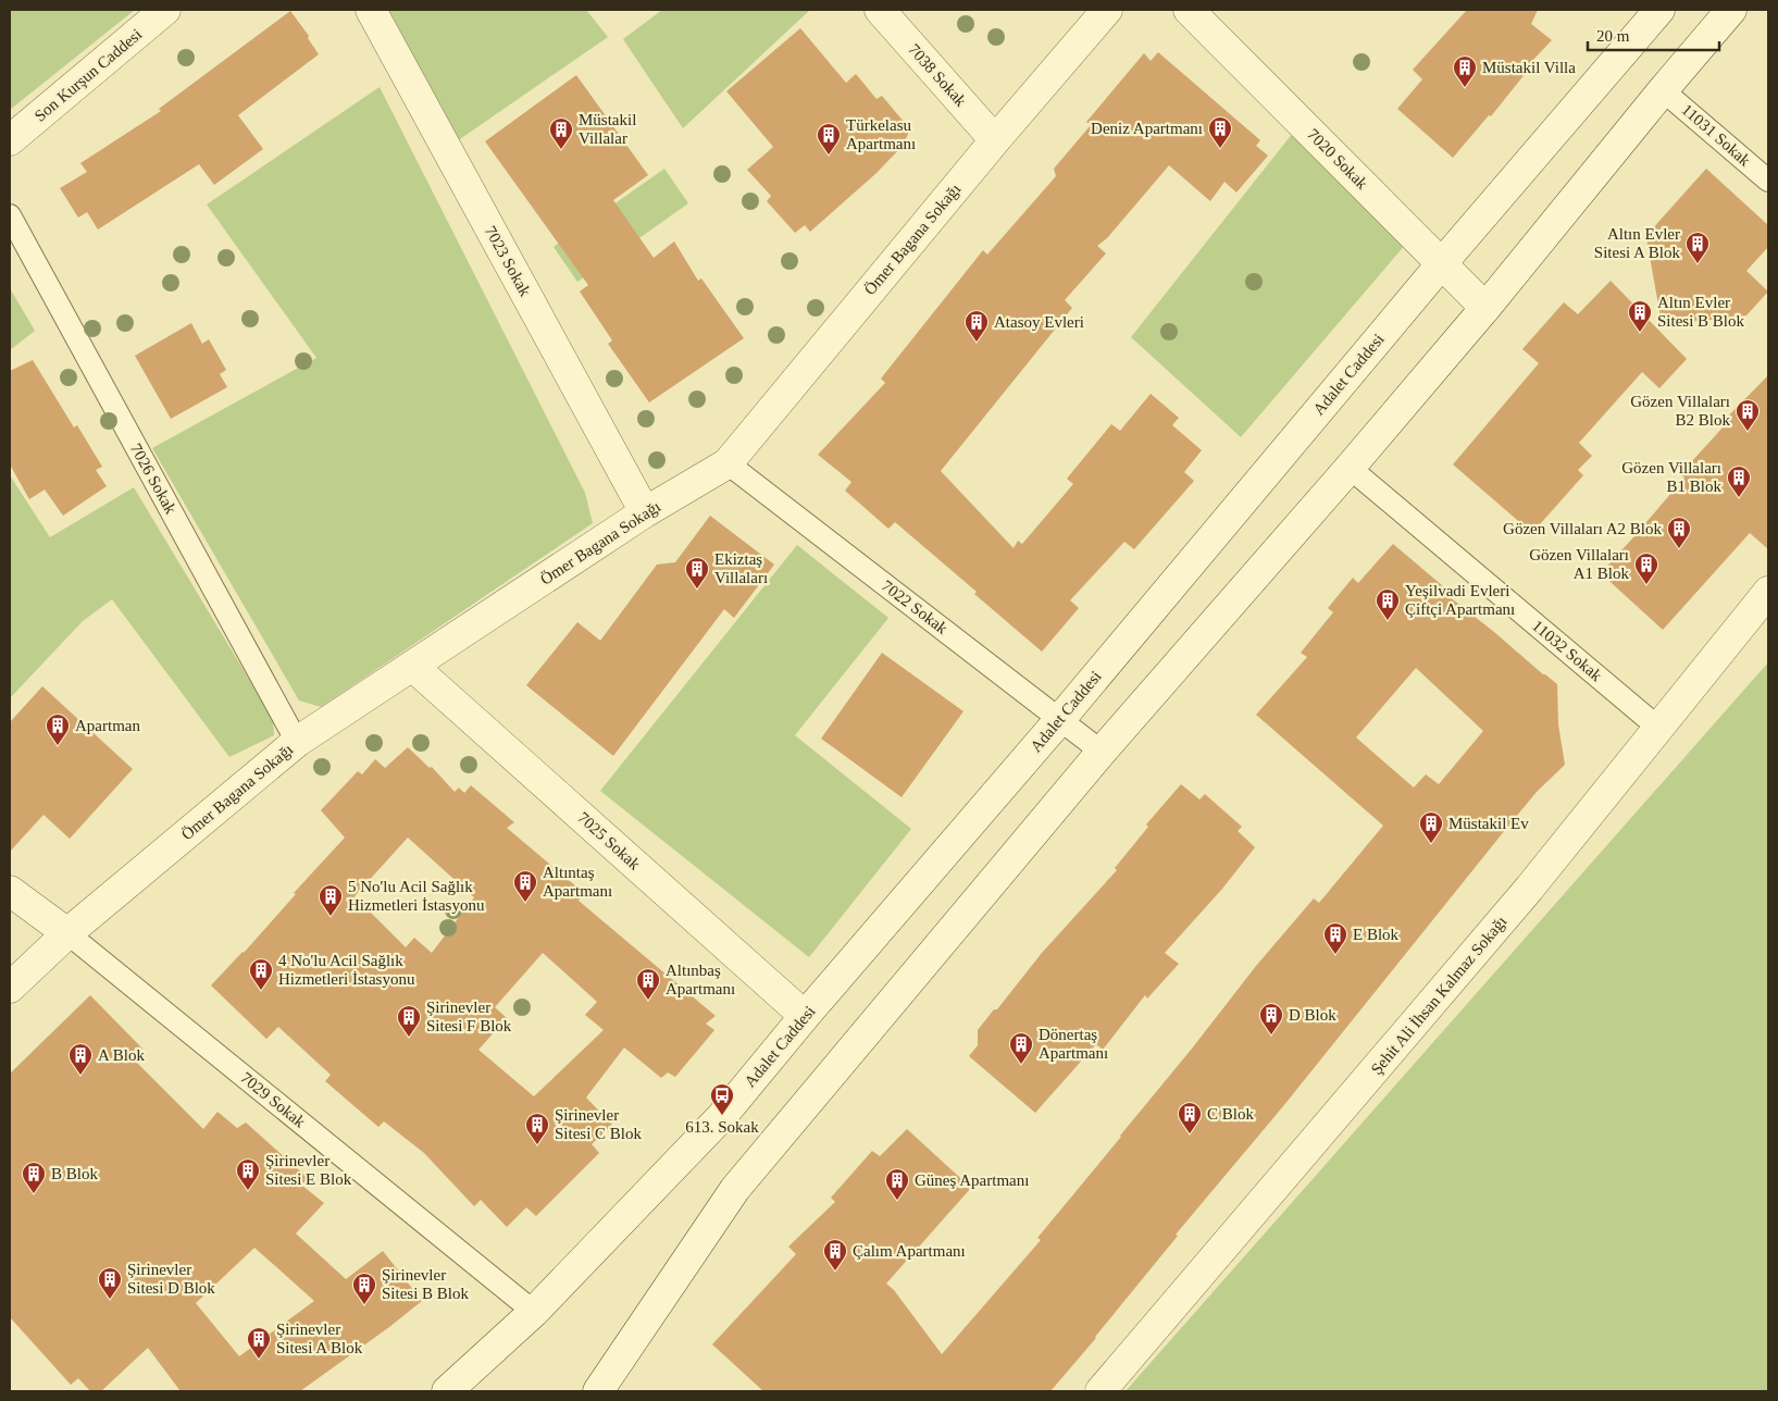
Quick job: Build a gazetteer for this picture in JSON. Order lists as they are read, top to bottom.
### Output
{
  "streets": {
    "street": [
      "Son Kurşun Caddesi",
      "7038 Sokak",
      "7020 Sokak",
      "Ömer Bagana Sokağı",
      "7023 Sokak",
      "Adalet Caddesi",
      "7025 Sokak",
      "Şehit Ali İhsan Kalmaz Sokağı",
      "7029 Sokak"
    ],
    "lane": [
      "11031 Sokak",
      "7026 Sokak",
      "7022 Sokak",
      "11032 Sokak"
    ]
  },
  "crossings": [
    ["7038 Sokak", "Ömer Bagana Sokağı"],
    ["7020 Sokak", "Adalet Caddesi"],
    ["Ömer Bagana Sokağı", "7023 Sokak"],
    ["Ömer Bagana Sokağı", "7026 Sokak"],
    ["Ömer Bagana Sokağı", "7022 Sokak"],
    ["Ömer Bagana Sokağı", "7025 Sokak"],
    ["Ömer Bagana Sokağı", "7029 Sokak"],
    ["Adalet Caddesi", "7022 Sokak"],
    ["Adalet Caddesi", "7025 Sokak"],
    ["Adalet Caddesi", "7029 Sokak"],
    ["11032 Sokak", "Şehit Ali İhsan Kalmaz Sokağı"]
  ],
  "places": {
    "building": [
      "Müstakil Villa",
      "Deniz Apartmanı",
      "Müstakil Villalar",
      "Türkelasu Apartmanı",
      "Altın Evler Sitesi A Blok",
      "Altın Evler Sitesi B Blok",
      "Atasoy Evleri",
      "Gözen Villaları B2 Blok",
      "Gözen Villaları B1 Blok",
      "Gözen Villaları A2 Blok",
      "Gözen Villaları A1 Blok",
      "Ekiztaş Villaları",
      "Yeşilvadi Evleri Çiftçi Apartmanı",
      "Apartman",
      "Müstakil Ev",
      "Altıntaş Apartmanı",
      "5 No'lu Acil Sağlık Hizmetleri İstasyonu",
      "E Blok",
      "4 No'lu Acil Sağlık Hizmetleri İstasyonu",
      "Altınbaş Apartmanı",
      "D Blok",
      "Şirinevler Sitesi F Blok",
      "Dönertaş Apartmanı",
      "A Blok",
      "C Blok",
      "Şirinevler Sitesi C Blok",
      "Şirinevler Sitesi E Blok",
      "B Blok",
      "Güneş Apartmanı",
      "Çalım Apartmanı",
      "Şirinevler Sitesi D Blok",
      "Şirinevler Sitesi B Blok",
      "Şirinevler Sitesi A Blok"
    ],
    "bus stop": ["613. Sokak"]
  },
  "scale_bar": "20 m"
}
